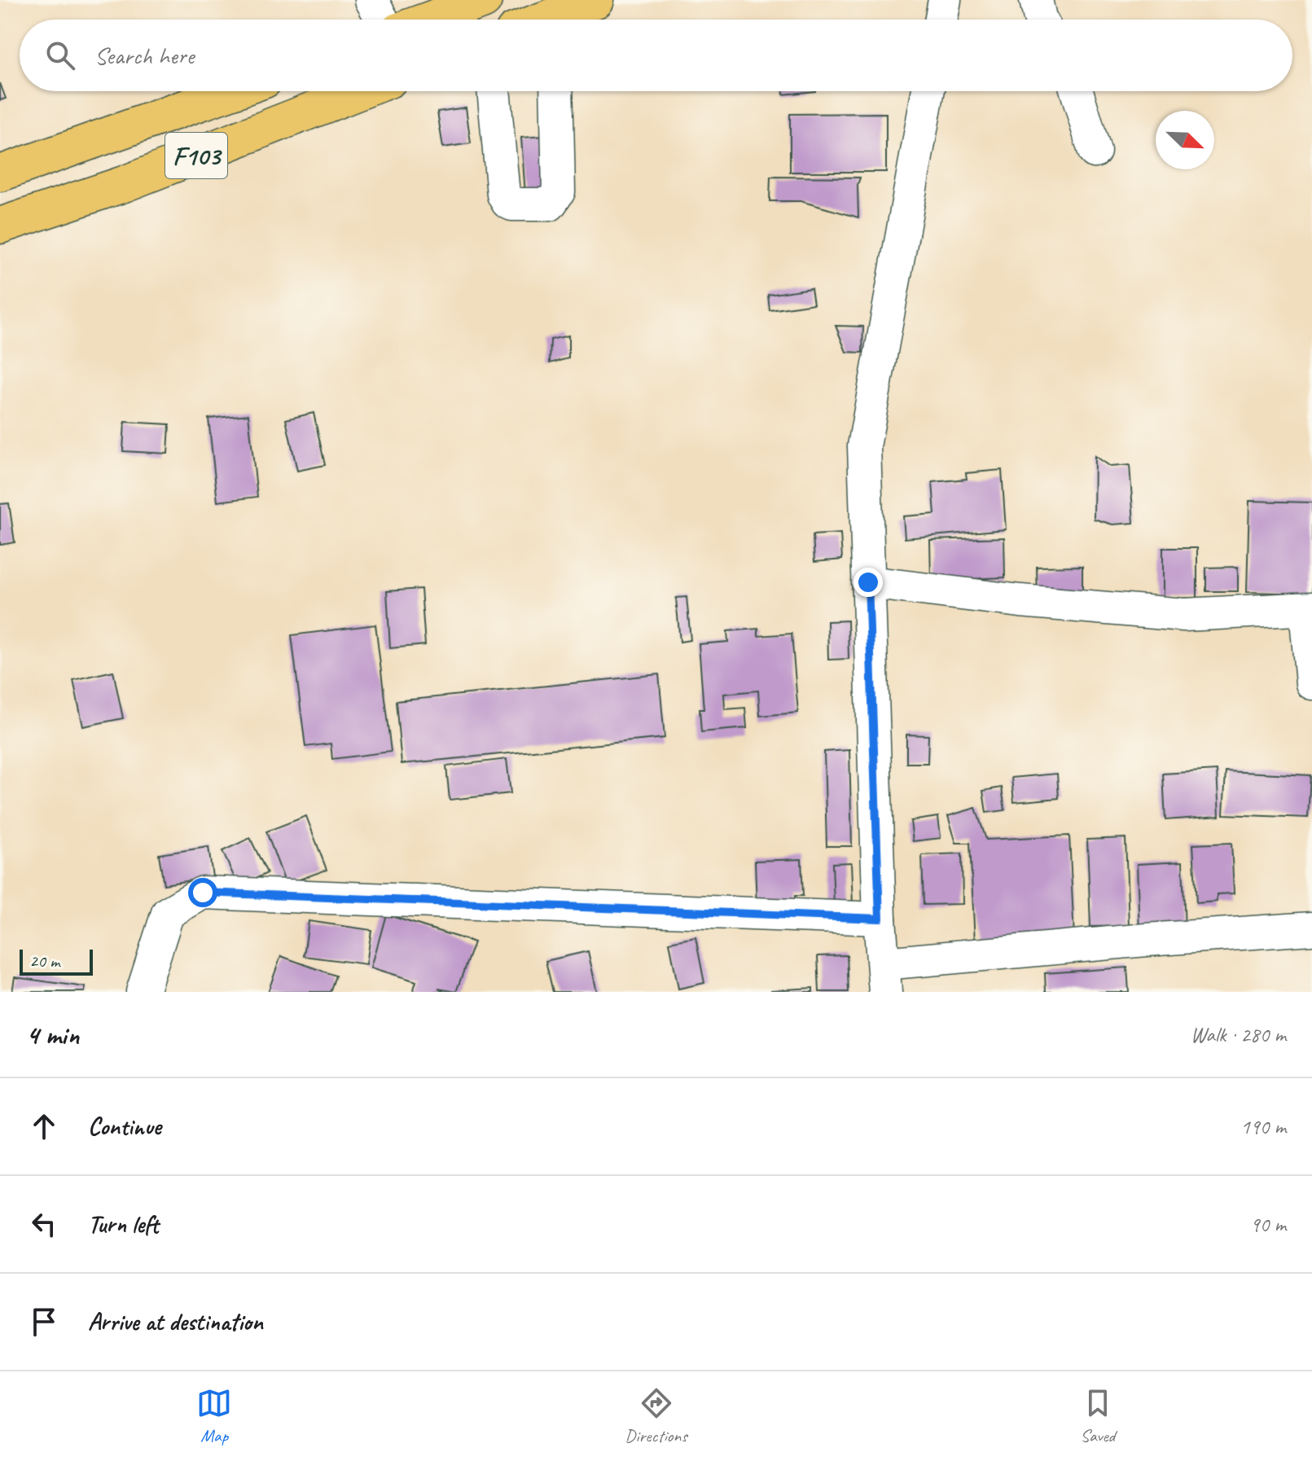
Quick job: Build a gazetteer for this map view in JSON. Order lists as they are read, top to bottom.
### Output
{
  "streets": {
    "main road": ["F103"]
  },
  "scale_bar": "20 m",
  "north": "bottom right",
  "page": {
    "search": "Search here",
    "scale": "20 m",
    "heading": ["4 min", "Walk · 280 m"],
    "list": [
      ["Continue", "190 m"],
      ["Turn left", "90 m"],
      "Arrive at destination"
    ],
    "nav": ["Map", "Directions", "Saved"]
  }
}
